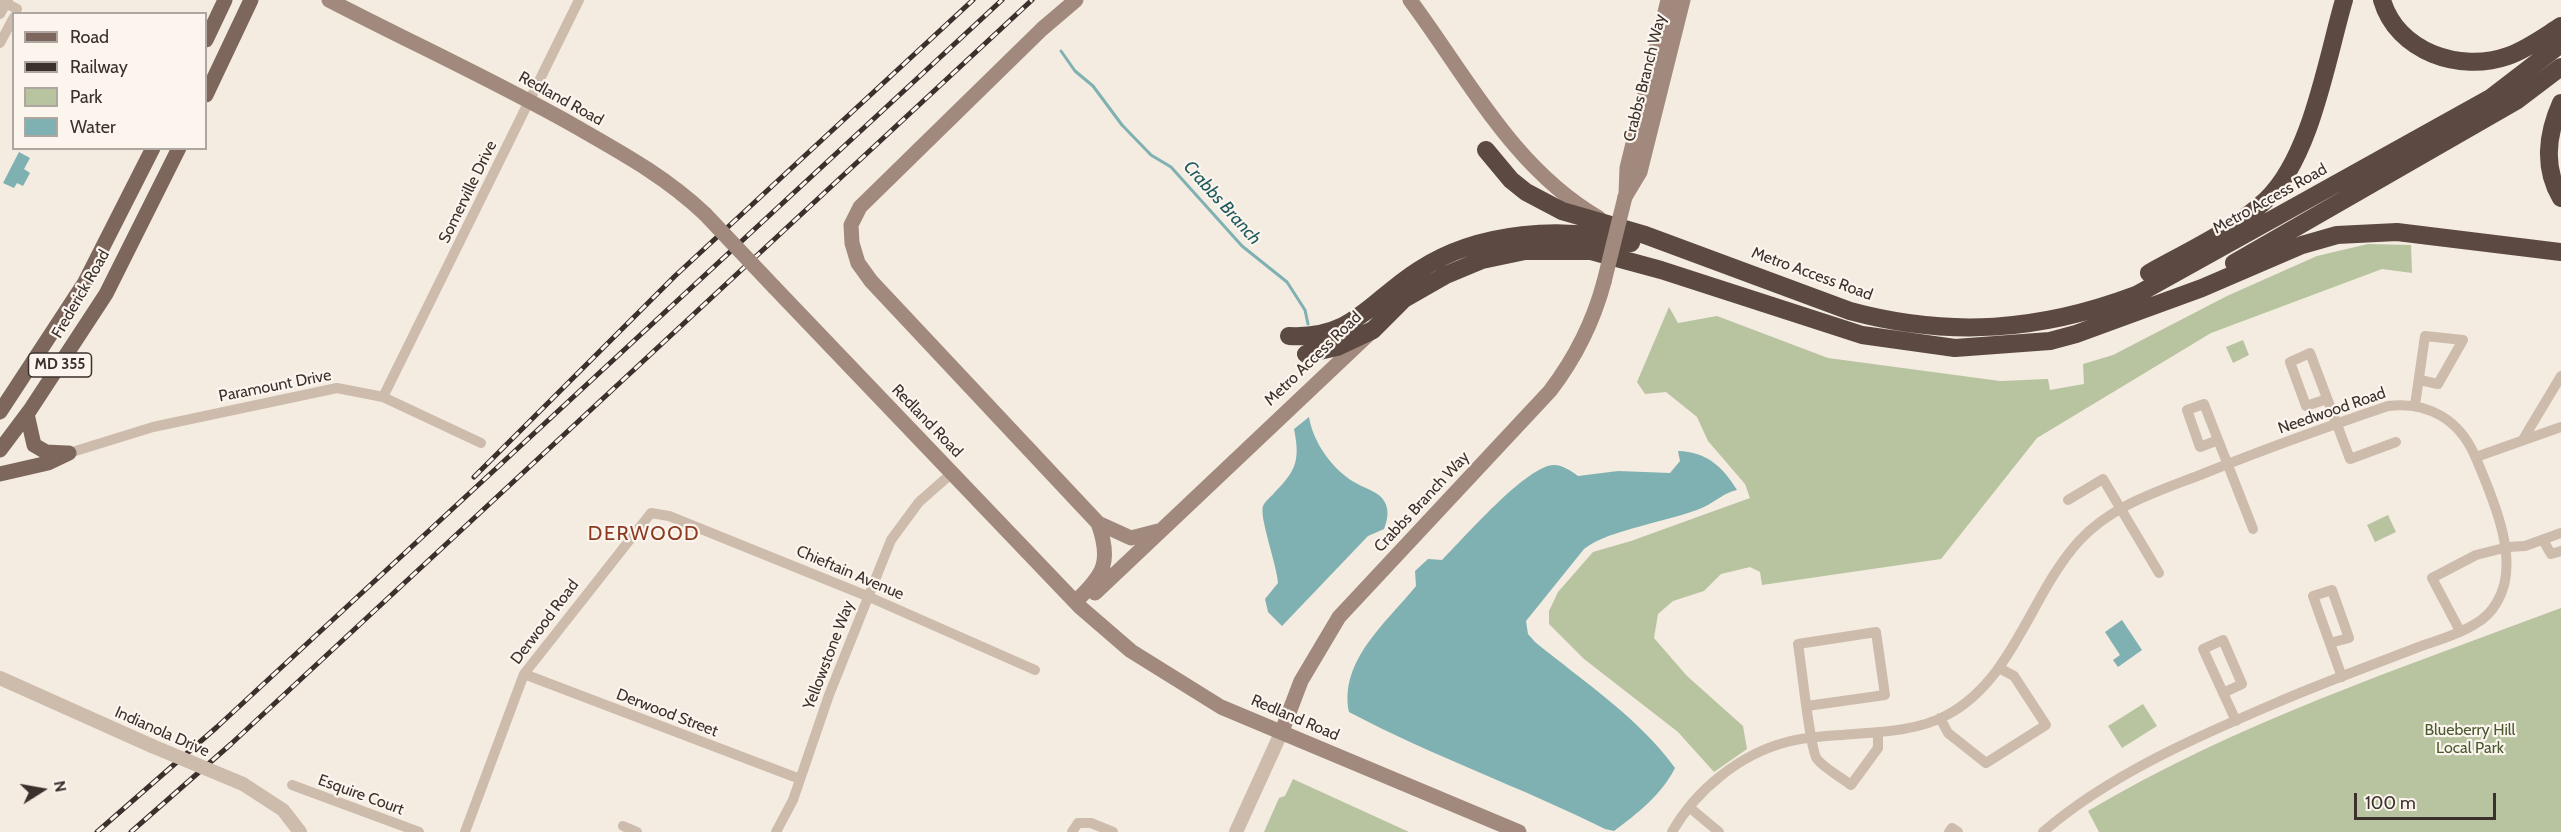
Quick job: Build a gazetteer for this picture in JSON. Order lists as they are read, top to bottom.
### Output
{
  "streets": {
    "highway": ["Metro Access Road"],
    "main road": [
      "Crabbs Branch Way",
      "Redland Road",
      "Frederick Road",
      "MD 355"
    ],
    "street": [
      "Somerville Drive",
      "Paramount Drive",
      "Needwood Road",
      "Chieftain Avenue",
      "Derwood Road",
      "Yellowstone Way",
      "Derwood Street",
      "Indianola Drive",
      "Esquire Court"
    ]
  },
  "crossings": [
    ["Crabbs Branch Way", "Redland Road"],
    ["Redland Road", "Somerville Drive"],
    ["Redland Road", "Metro Access Road"],
    ["Redland Road", "Yellowstone Way"],
    ["Somerville Drive", "Paramount Drive"],
    ["Chieftain Avenue", "Derwood Road"],
    ["Chieftain Avenue", "Yellowstone Way"],
    ["Derwood Road", "Derwood Street"],
    ["Yellowstone Way", "Derwood Street"]
  ],
  "districts": ["DERWOOD"],
  "water": ["Crabbs Branch"],
  "parks": ["Blueberry Hill Local Park"],
  "legend": [
    "Road",
    "Railway",
    "Park",
    "Water"
  ],
  "scale_bar": "100 m",
  "north": "right"
}
